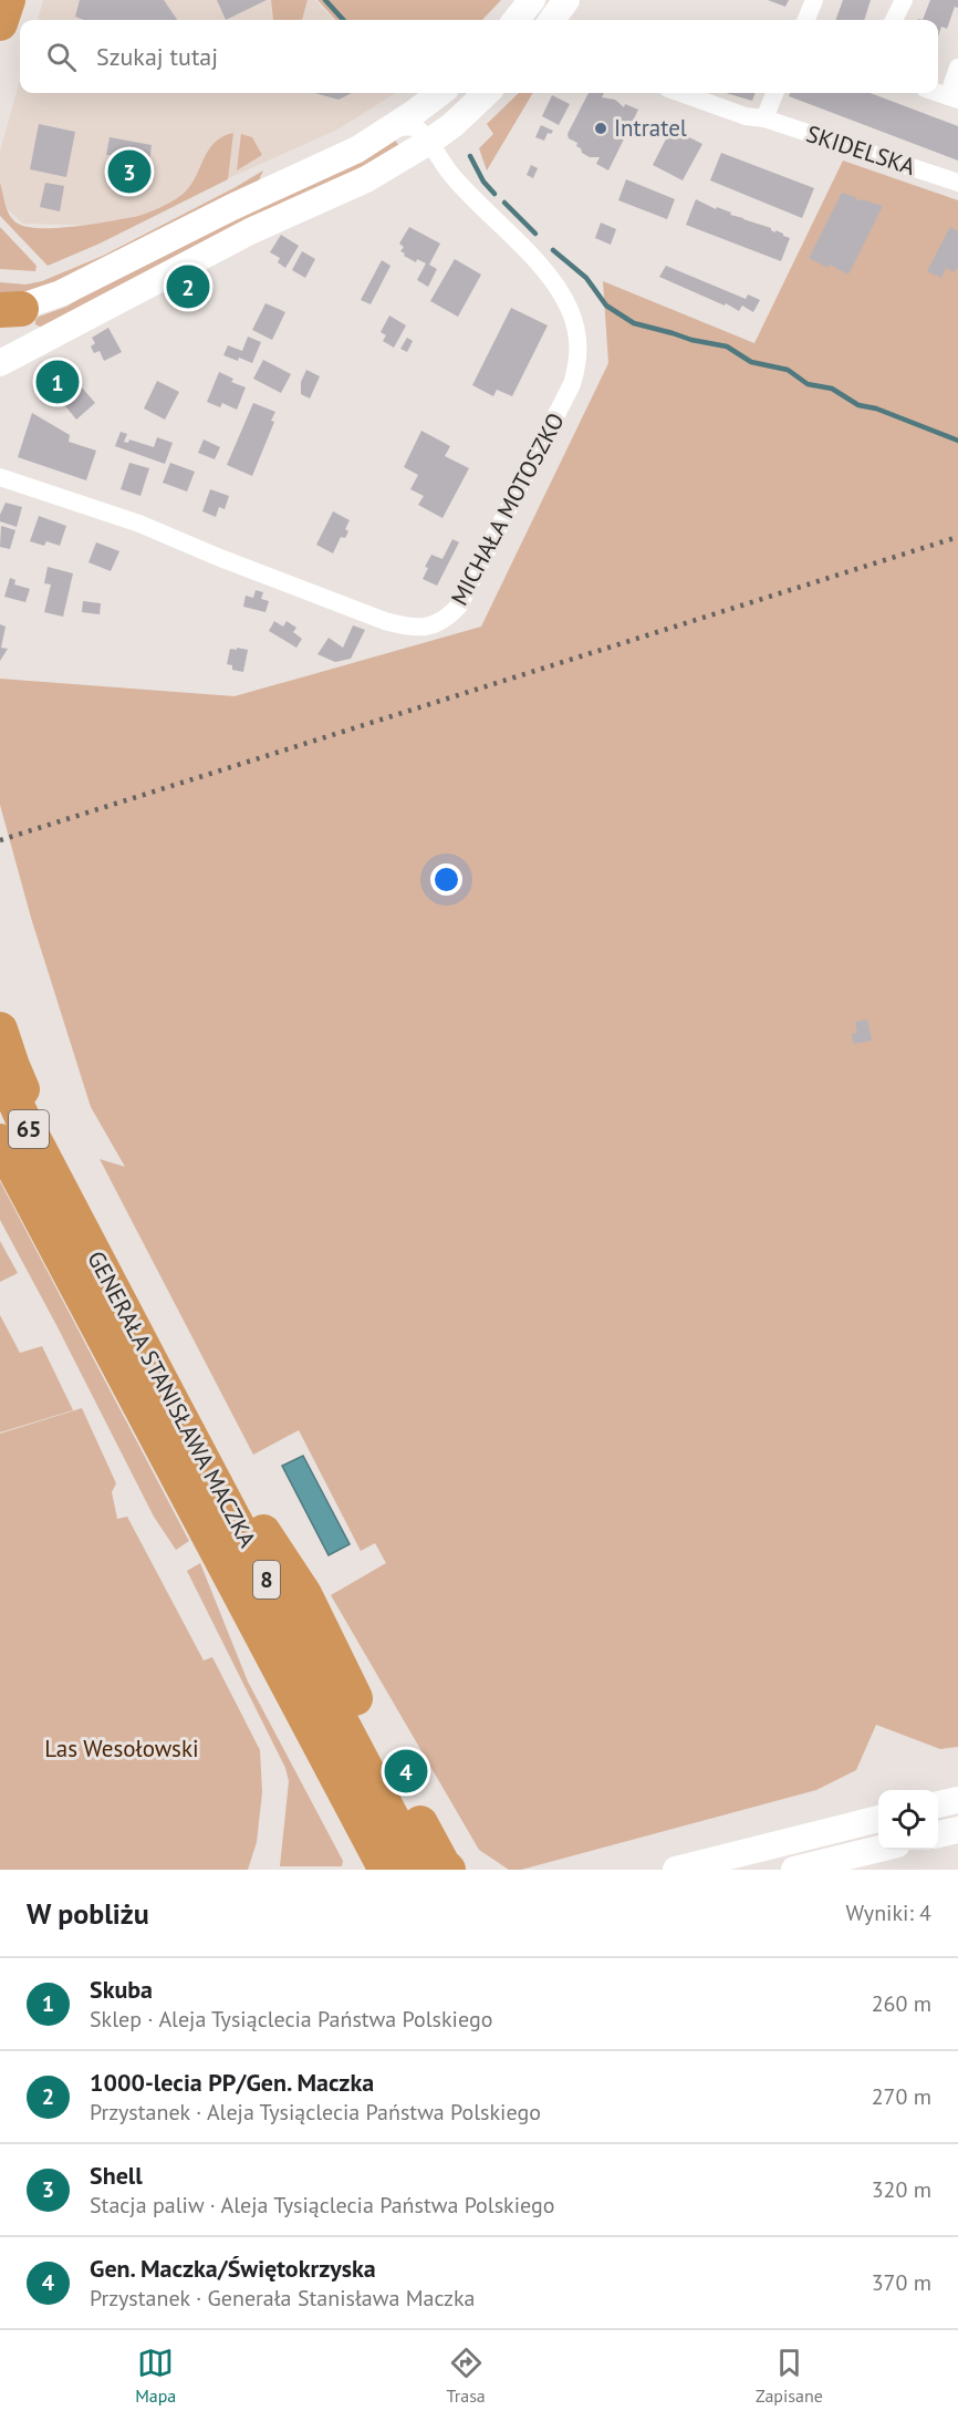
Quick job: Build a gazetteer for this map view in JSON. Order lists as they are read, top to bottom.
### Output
{
  "streets": {
    "highway": ["65", "GENERAŁA STANISŁAWA MACZKA", "8"],
    "street": ["SKIDELSKA", "MICHAŁA MOTOSZKO"]
  },
  "crossings": [
    ["GENERAŁA STANISŁAWA MACZKA", "8"]
  ],
  "parks": ["Las Wesołowski"],
  "places": ["Intratel"],
  "page": {
    "search": "Szukaj tutaj",
    "pins": [
      "3",
      "2",
      "1",
      "4"
    ],
    "heading": ["W pobliżu", "Wyniki: 4"],
    "list": [
      {
        "mark": "1",
        "name": "Skuba",
        "note": "Sklep · Aleja Tysiąclecia Państwa Polskiego",
        "value": "260 m"
      },
      {
        "mark": "2",
        "name": "1000-lecia PP/Gen. Maczka",
        "note": "Przystanek · Aleja Tysiąclecia Państwa Polskiego",
        "value": "270 m"
      },
      {
        "mark": "3",
        "name": "Shell",
        "note": "Stacja paliw · Aleja Tysiąclecia Państwa Polskiego",
        "value": "320 m"
      },
      {
        "mark": "4",
        "name": "Gen. Maczka/Świętokrzyska",
        "note": "Przystanek · Generała Stanisława Maczka",
        "value": "370 m"
      }
    ],
    "nav": ["Mapa", "Trasa", "Zapisane"]
  }
}
